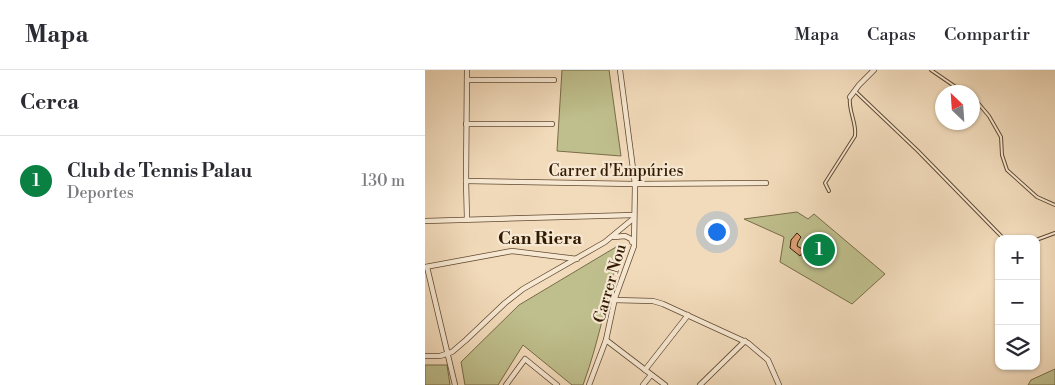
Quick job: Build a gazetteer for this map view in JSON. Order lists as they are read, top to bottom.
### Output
{
  "streets": {
    "street": ["Carrer d'Empúries", "Carrer Nou"]
  },
  "crossings": [
    ["Carrer d'Empúries", "Carrer Nou"]
  ],
  "districts": ["Can Riera"],
  "north": "top left",
  "page": {
    "header": "Mapa",
    "nav": ["Mapa", "Capas", "Compartir"],
    "heading": "Cerca",
    "list": [
      {
        "mark": "1",
        "name": "Club de Tennis Palau",
        "note": "Deportes",
        "value": "130 m"
      }
    ],
    "pins": "1",
    "map_buttons": ["+", "−"]
  }
}
